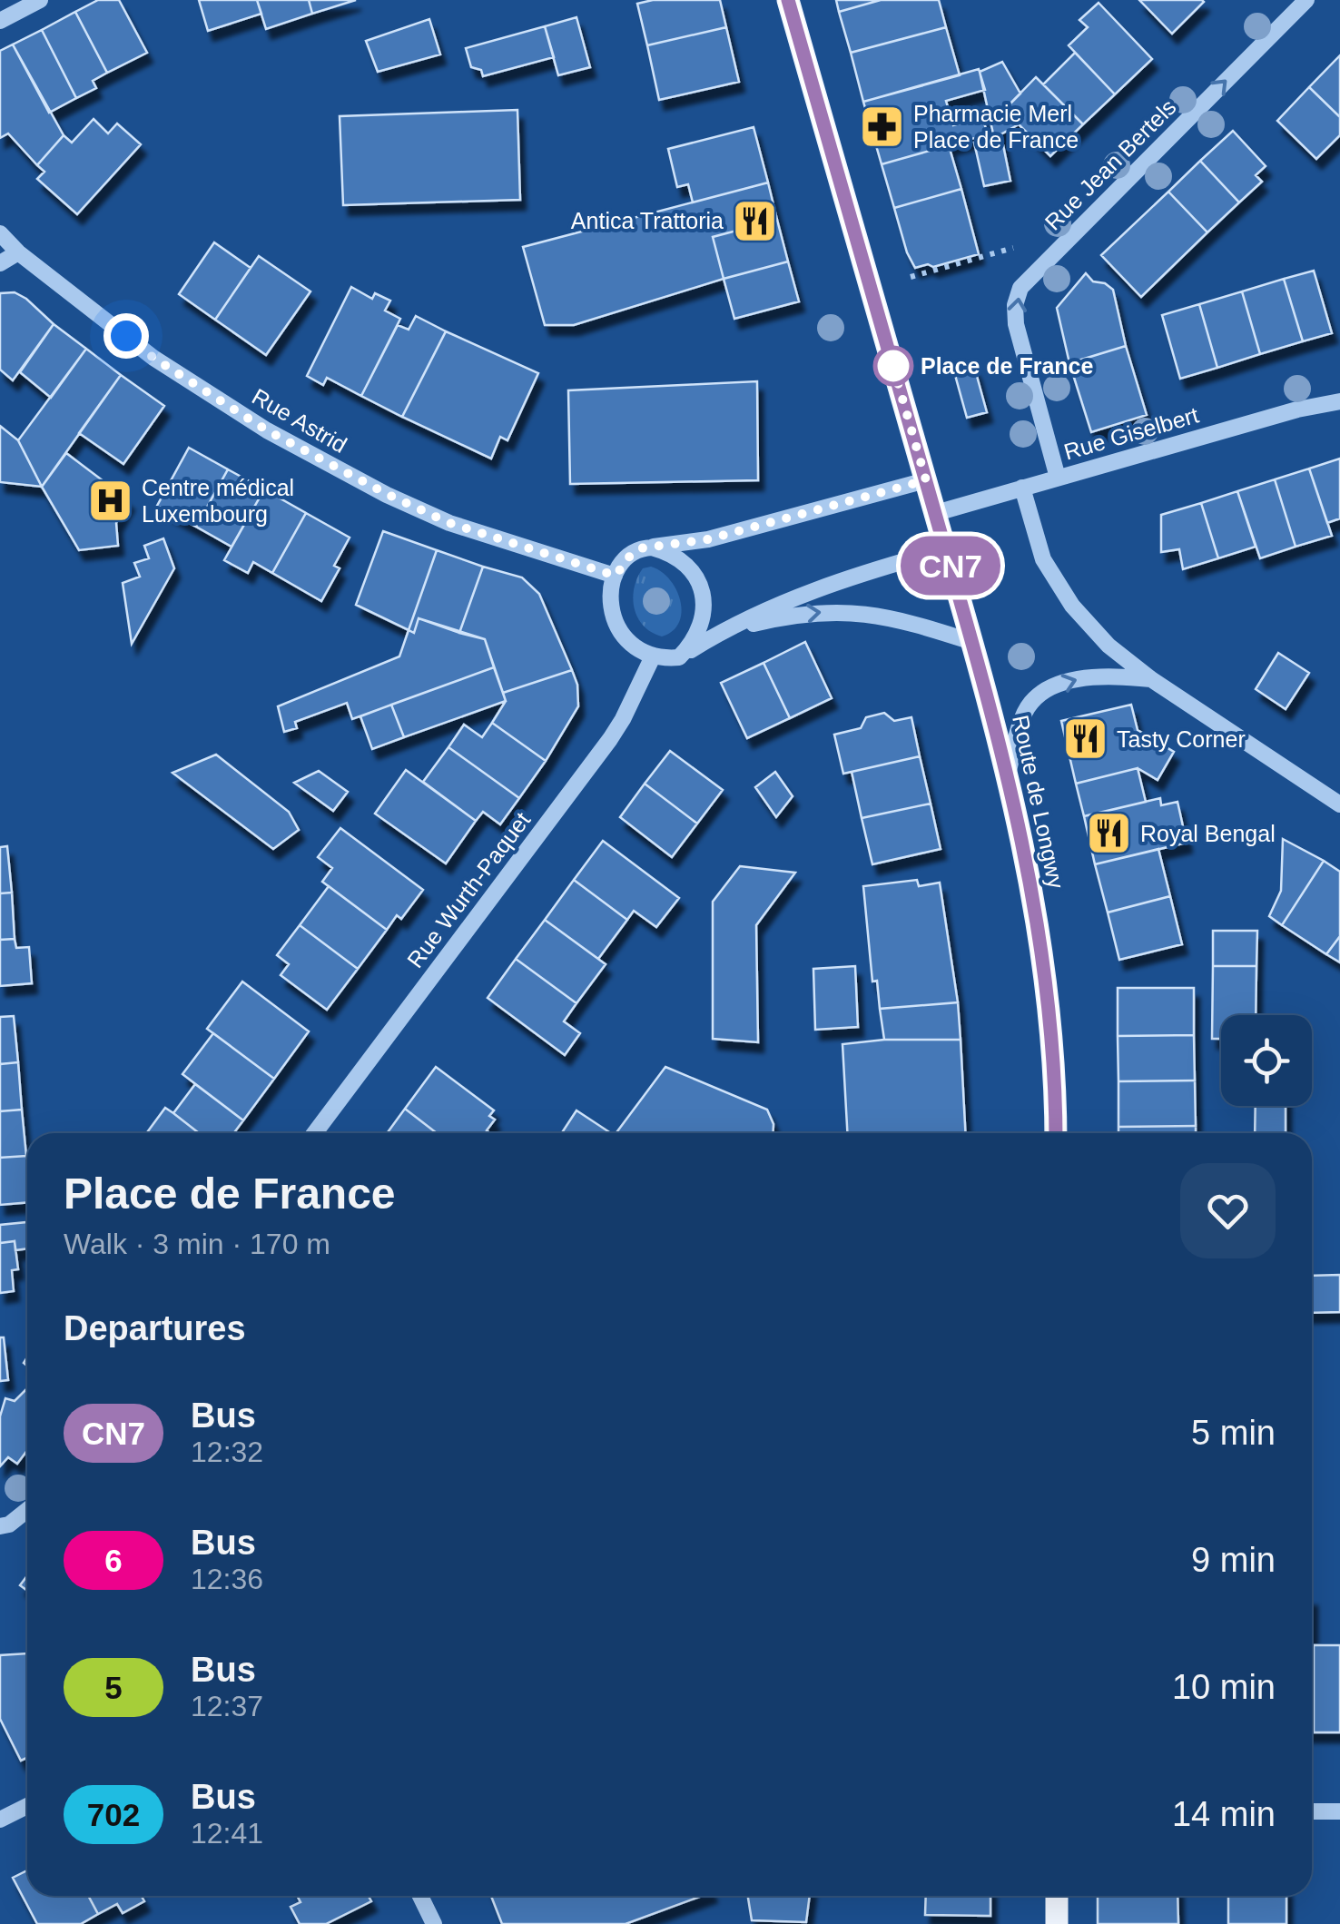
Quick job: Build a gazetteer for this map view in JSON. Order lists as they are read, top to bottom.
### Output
{
  "streets": {
    "main road": ["Route de Longwy"],
    "street": [
      "Rue Jean Bertels",
      "Rue Astrid",
      "Rue Giselbert",
      "Rue Wurth-Paquet"
    ]
  },
  "crossings": [
    ["Rue Jean Bertels", "Rue Giselbert"],
    ["Rue Astrid", "Rue Wurth-Paquet"],
    ["Rue Giselbert", "Route de Longwy"]
  ],
  "one_way": ["Rue Jean Bertels"],
  "places": {
    "pharmacy": ["Pharmacie Merl Place de France"],
    "restaurant": ["Antica Trattoria", "Tasty Corner", "Royal Bengal"],
    "other": ["Place de France"],
    "hospital": ["Centre médical Luxembourg"]
  },
  "lines": ["bus line CN7"],
  "page": {
    "on_map": "CN7",
    "heading": [
      ["Place de France", "Walk · 3 min · 170 m"],
      "Departures"
    ],
    "list": [
      {
        "mark": "CN7",
        "name": "Bus",
        "note": "12:32",
        "value": "5 min"
      },
      {
        "mark": "6",
        "name": "Bus",
        "note": "12:36",
        "value": "9 min"
      },
      {
        "mark": "5",
        "name": "Bus",
        "note": "12:37",
        "value": "10 min"
      },
      {
        "mark": "702",
        "name": "Bus",
        "note": "12:41",
        "value": "14 min"
      }
    ]
  }
}
